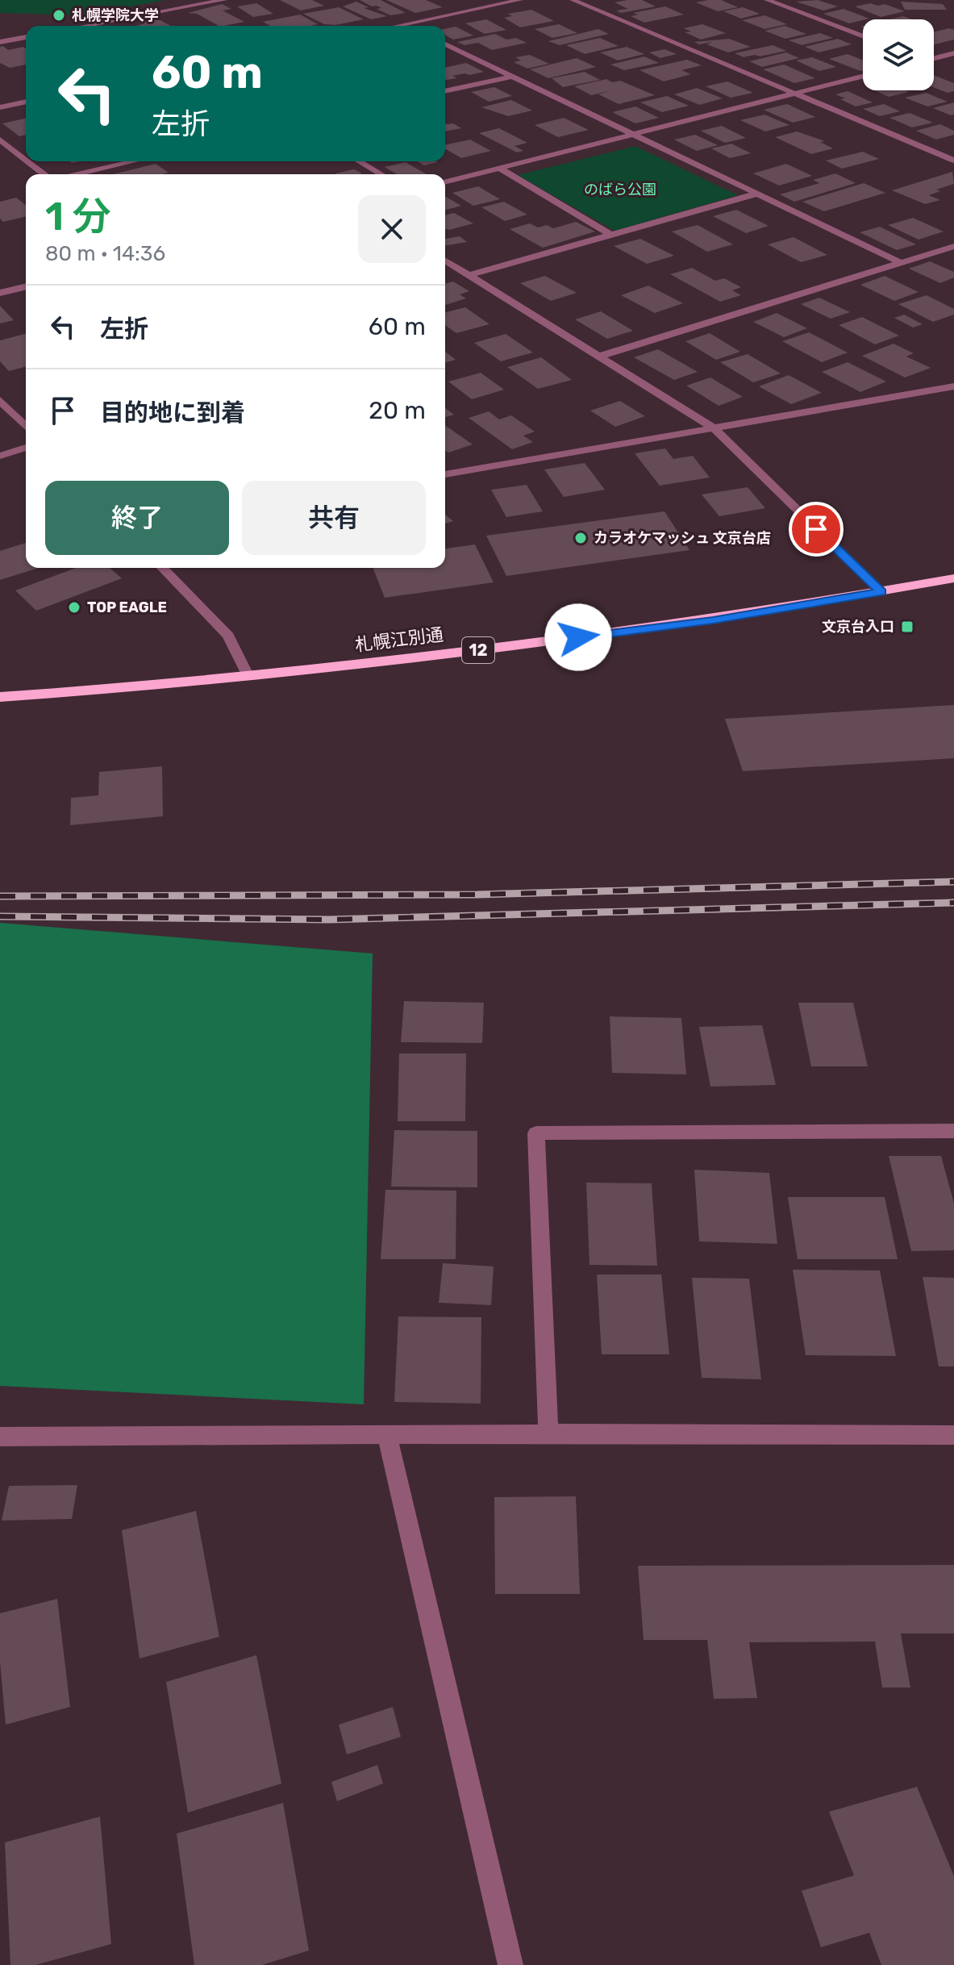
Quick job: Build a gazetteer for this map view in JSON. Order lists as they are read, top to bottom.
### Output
{
  "streets": {
    "highway": ["札幌江別通", "12"]
  },
  "parks": ["のばら公園"],
  "places": {
    "other": ["札幌学院大学", "カラオケマッシュ 文京台店", "TOP EAGLE"],
    "transit": ["文京台入口"]
  },
  "page": {
    "turn": ["60 m", "左折"],
    "heading": ["1 分", "80 m · 14:36"],
    "list": [
      {
        "name": "左折",
        "value": "60 m"
      },
      {
        "name": "目的地に到着",
        "value": "20 m"
      }
    ],
    "buttons": ["終了", "共有"]
  }
}
